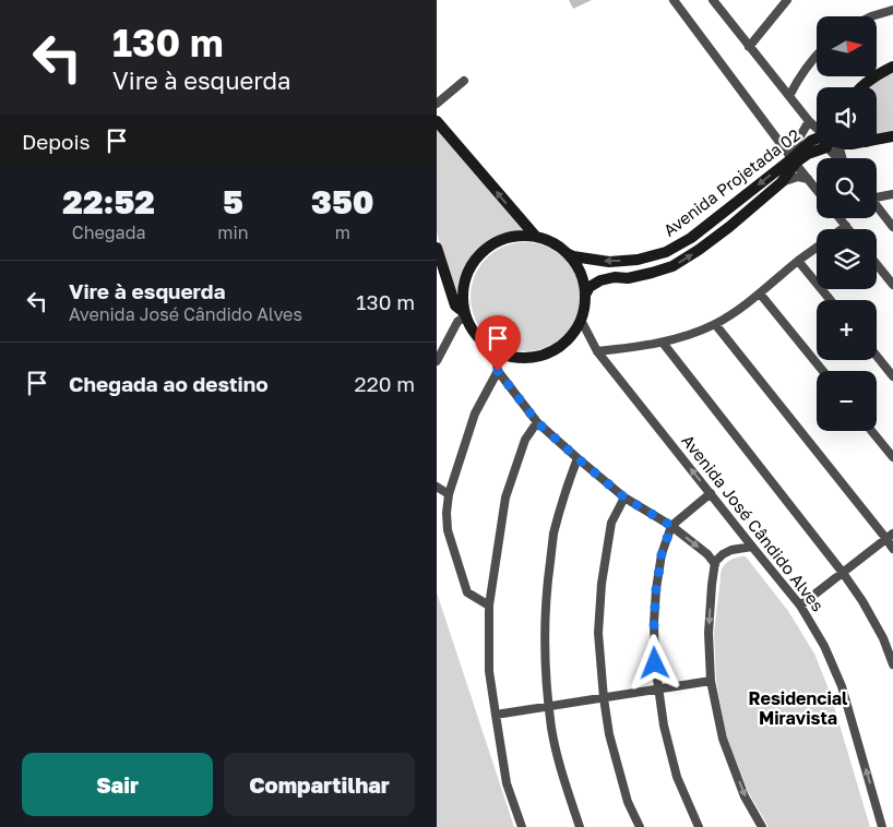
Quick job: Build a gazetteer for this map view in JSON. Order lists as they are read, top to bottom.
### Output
{
  "streets": {
    "street": ["Avenida Projetada 02", "Avenida José Cândido Alves"]
  },
  "crossings": [
    ["Avenida Projetada 02", "Avenida José Cândido Alves"]
  ],
  "districts": ["Residencial Miravista"],
  "north": "right",
  "page": {
    "turn": ["130 m", "Vire à esquerda"],
    "map_buttons": ["+", "−"],
    "then": "Depois",
    "eta": [
      "22:52",
      "Chegada",
      "5",
      "min",
      "350",
      "m"
    ],
    "list": [
      {
        "name": "Vire à esquerda",
        "note": "Avenida José Cândido Alves",
        "value": "130 m"
      },
      {
        "name": "Chegada ao destino",
        "value": "220 m"
      }
    ],
    "buttons": ["Sair", "Compartilhar"]
  }
}
